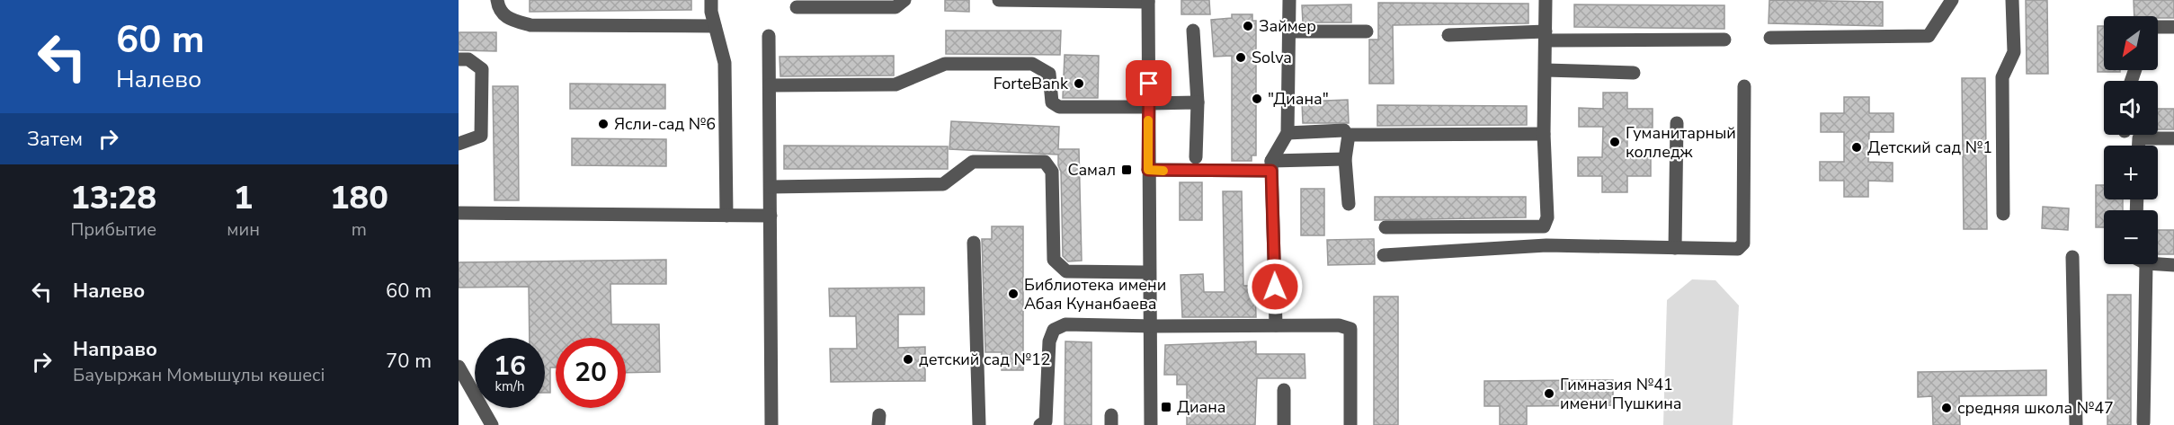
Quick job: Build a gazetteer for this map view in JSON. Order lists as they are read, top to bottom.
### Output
{
  "places": {
    "other": [
      "Займер",
      "Solva",
      "ForteBank",
      "\"Диана\"",
      "Ясли-сад №6",
      "Гуманитарный колледж",
      "Детский сад №1",
      "Библиотека имени Абая Кунанбаева",
      "детский сад №12",
      "Гимназия №41 имени Пушкина",
      "средняя школа №47"
    ],
    "transit": ["Самал", "Диана"]
  },
  "north": "bottom left",
  "page": {
    "turn": ["60 m", "Налево"],
    "map_buttons": ["+", "−"],
    "then": "Затем",
    "eta": [
      "13:28",
      "Прибытие",
      "1",
      "мин",
      "180",
      "m"
    ],
    "list": [
      {
        "name": "Налево",
        "value": "60 m"
      },
      {
        "name": "Направо",
        "note": "Бауыржан Момышұлы көшесі",
        "value": "70 m"
      }
    ],
    "speed": "16 km/h",
    "limit": "20"
  }
}
